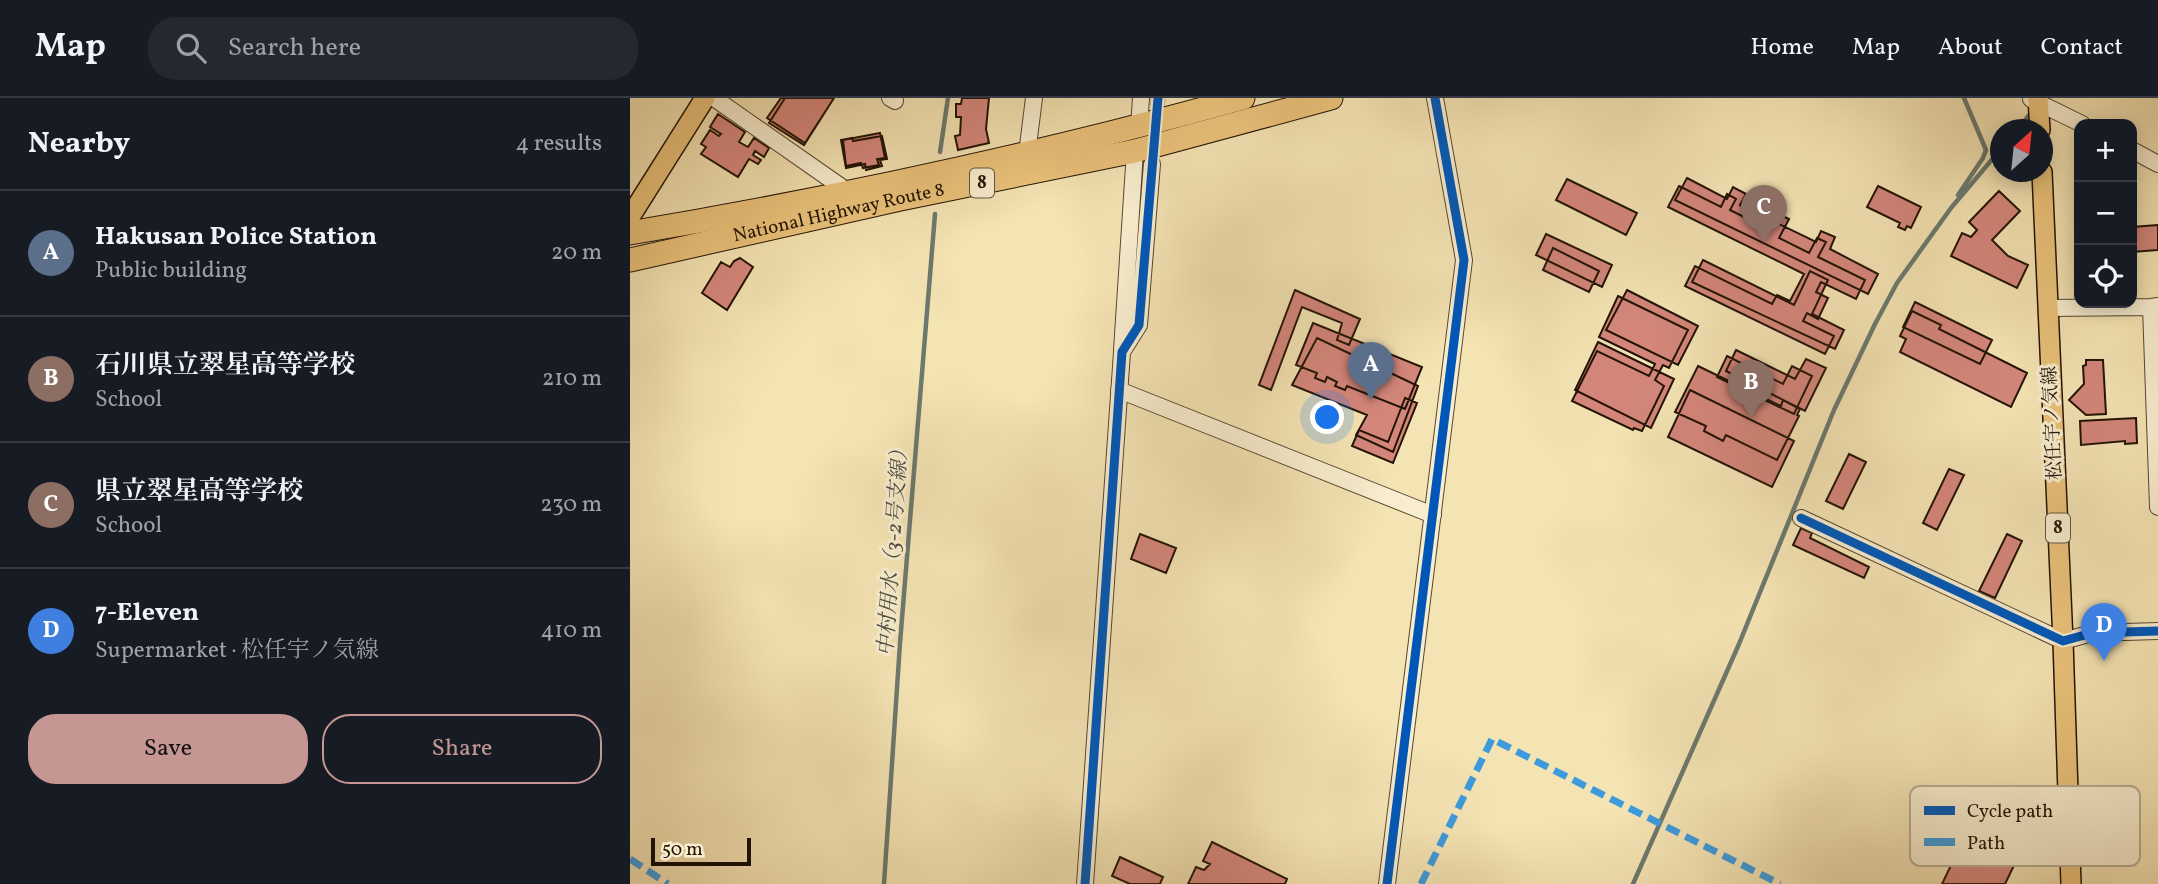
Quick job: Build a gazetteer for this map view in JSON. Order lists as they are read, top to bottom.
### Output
{
  "streets": {
    "highway": ["8", "National Highway Route 8"],
    "main road": ["松任宇ノ気線"]
  },
  "water": ["中村用水（3-2号支線）"],
  "legend": ["Cycle path", "Path"],
  "scale_bar": "50 m",
  "north": "top right",
  "page": {
    "header": "Map",
    "search": "Search here",
    "nav": [
      "Home",
      "Map",
      "About",
      "Contact"
    ],
    "heading": ["Nearby", "4 results"],
    "map_buttons": ["+", "−"],
    "pins": [
      "C",
      "A",
      "B",
      "D"
    ],
    "list": [
      {
        "mark": "A",
        "name": "Hakusan Police Station",
        "note": "Public building",
        "value": "20 m"
      },
      {
        "mark": "B",
        "name": "石川県立翠星高等学校",
        "note": "School",
        "value": "210 m"
      },
      {
        "mark": "C",
        "name": "県立翠星高等学校",
        "note": "School",
        "value": "230 m"
      },
      {
        "mark": "D",
        "name": "7-Eleven",
        "note": "Supermarket · 松任宇ノ気線",
        "value": "410 m"
      }
    ],
    "buttons": ["Save", "Share"],
    "scale": "50 m"
  }
}
